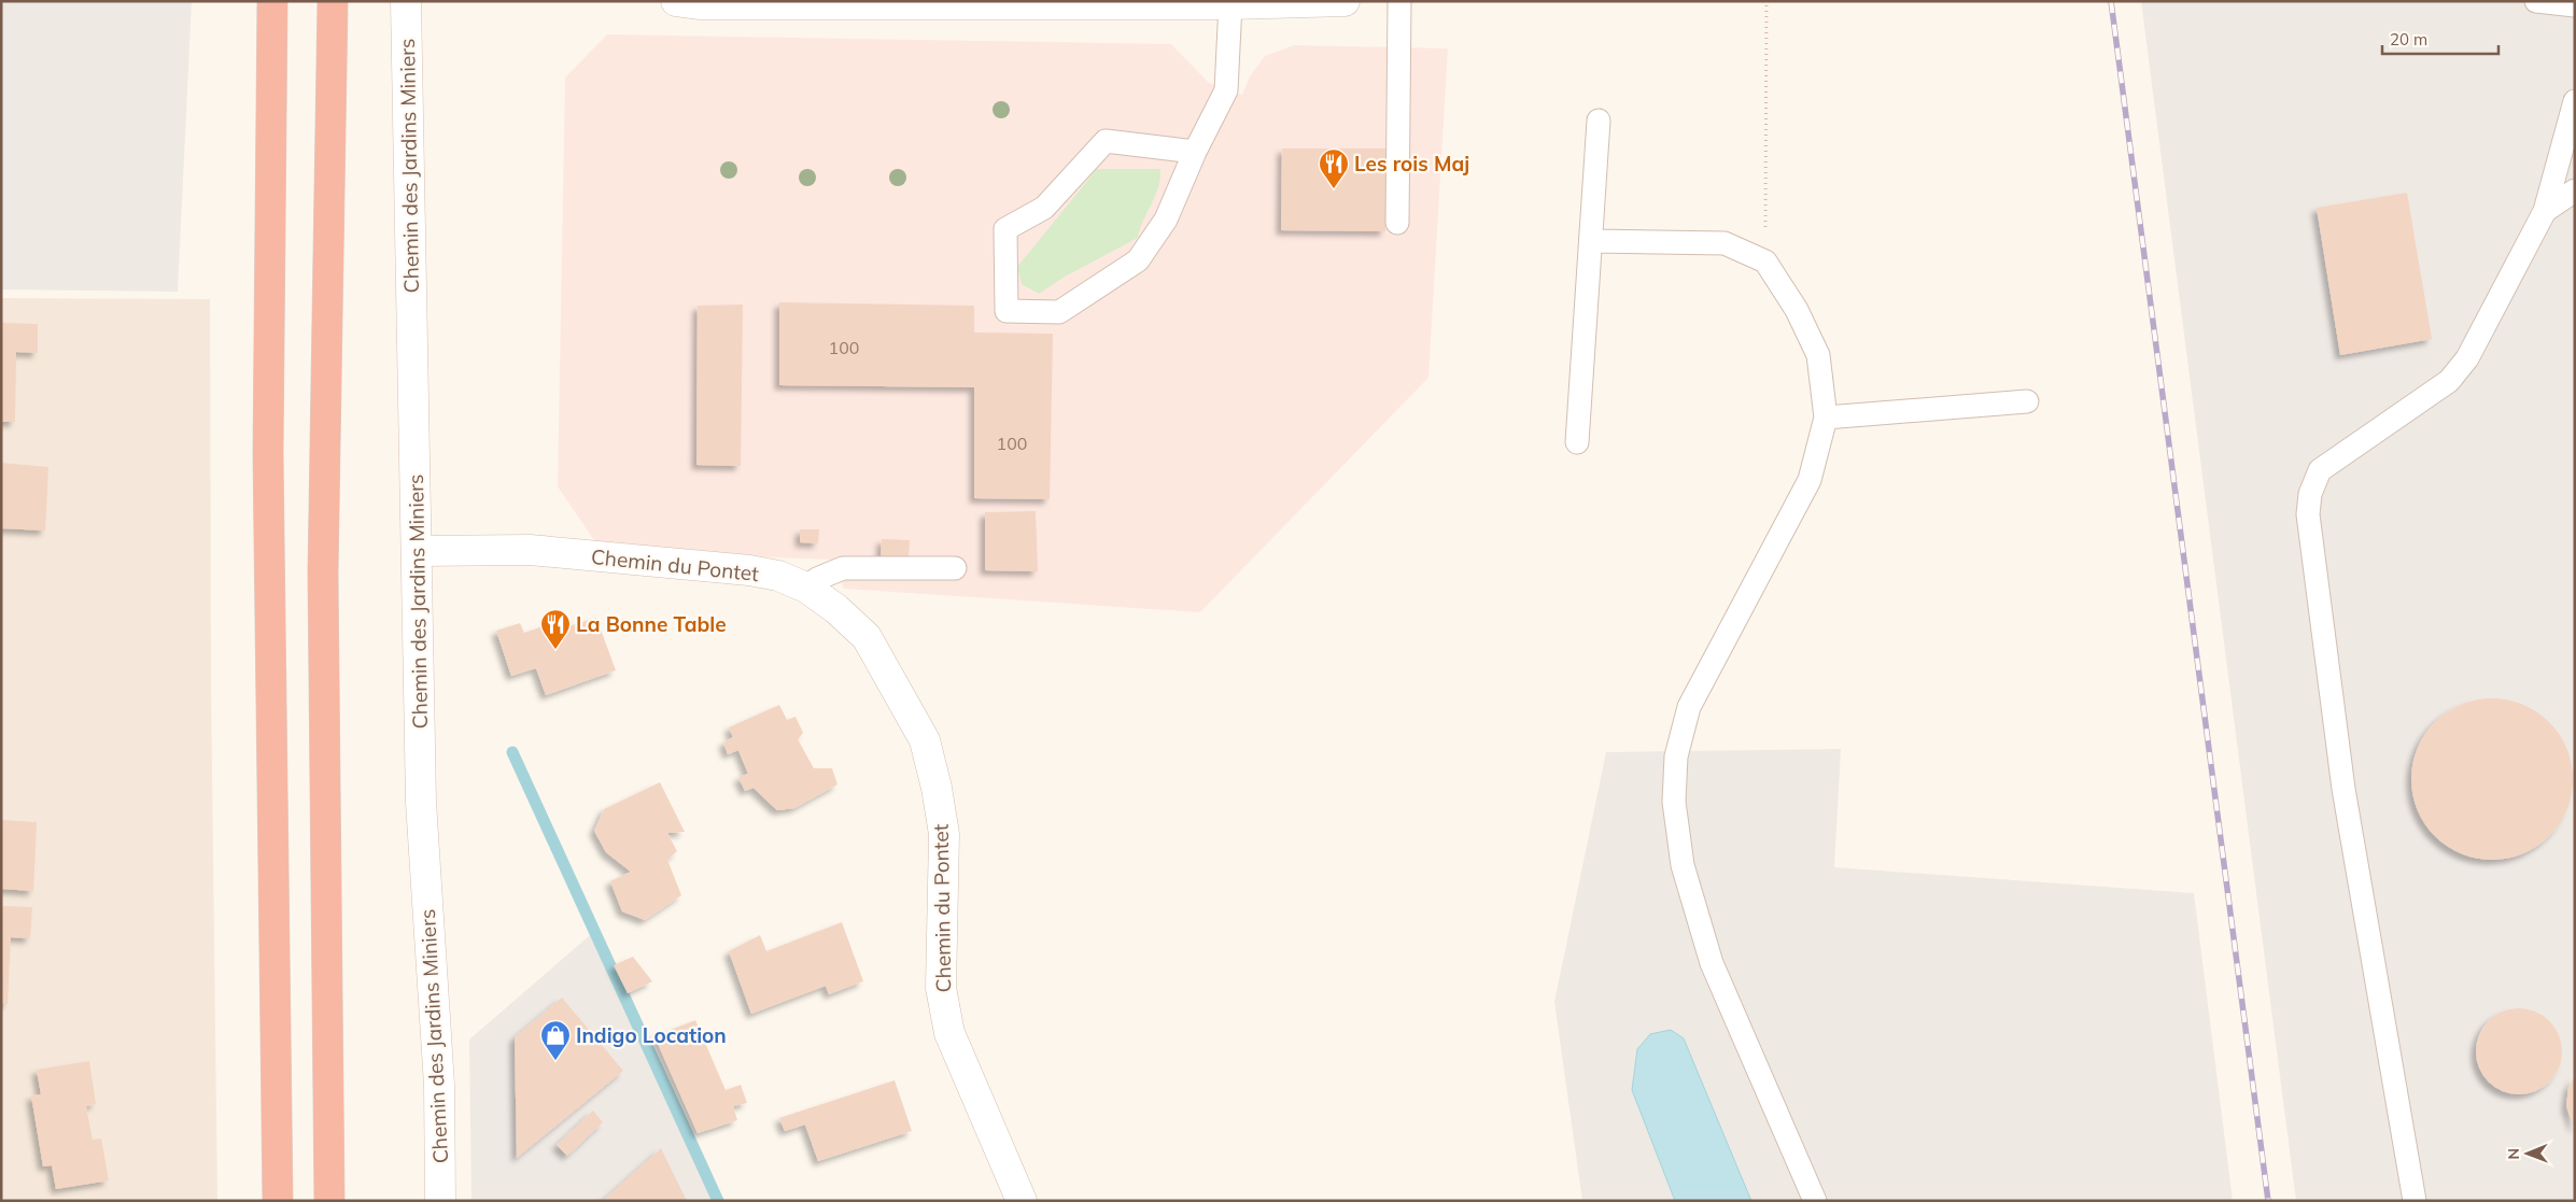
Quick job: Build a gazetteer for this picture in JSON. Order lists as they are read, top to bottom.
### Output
{
  "streets": {
    "street": ["Chemin des Jardins Miniers", "Chemin du Pontet"]
  },
  "crossings": [
    ["Chemin des Jardins Miniers", "Chemin du Pontet"]
  ],
  "places": {
    "restaurant": ["Les rois Maj", "La Bonne Table"],
    "shop": ["Indigo Location"]
  },
  "house_numbers": ["100", "100"],
  "scale_bar": "20 m",
  "north": "left"
}
